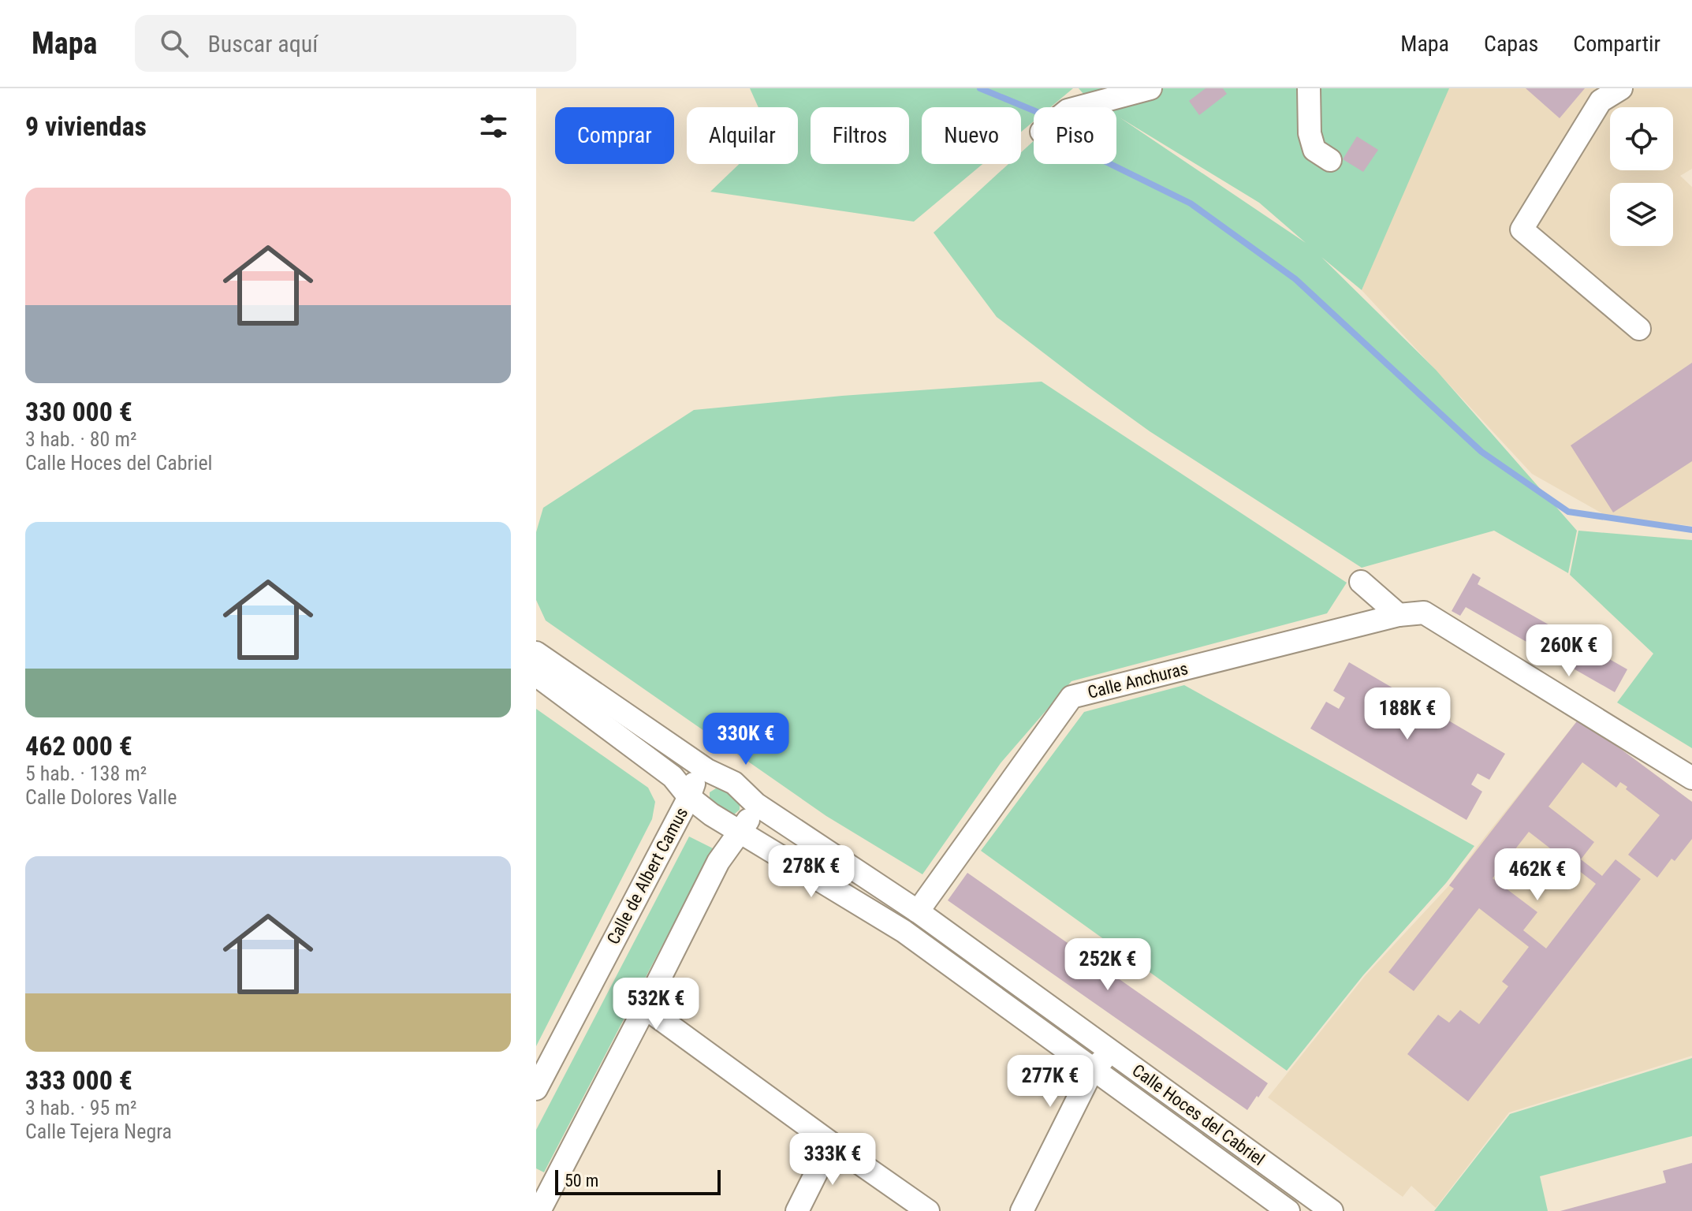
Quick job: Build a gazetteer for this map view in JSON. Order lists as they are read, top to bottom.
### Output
{
  "streets": {
    "street": ["Calle Anchuras", "Calle de Albert Camus", "Calle Hoces del Cabriel"]
  },
  "crossings": [
    ["Calle Anchuras", "Calle Hoces del Cabriel"],
    ["Calle de Albert Camus", "Calle Hoces del Cabriel"]
  ],
  "scale_bar": "50 m",
  "page": {
    "header": "Mapa",
    "search": "Buscar aquí",
    "nav": ["Mapa", "Capas", "Compartir"],
    "heading": "9 viviendas",
    "chip": [
      "Comprar",
      "Alquilar",
      "Filtros",
      "Nuevo",
      "Piso"
    ],
    "list": [
      {
        "name": "330 000 €",
        "note": "3 hab. · 80 m² · Calle Hoces del Cabriel"
      },
      {
        "name": "462 000 €",
        "note": "5 hab. · 138 m² · Calle Dolores Valle"
      },
      {
        "name": "333 000 €",
        "note": "3 hab. · 95 m² · Calle Tejera Negra"
      }
    ],
    "price": [
      "260K €",
      "188K €",
      "330K €",
      "278K €",
      "462K €",
      "252K €",
      "532K €",
      "277K €",
      "333K €"
    ],
    "scale": "50 m"
  }
}
